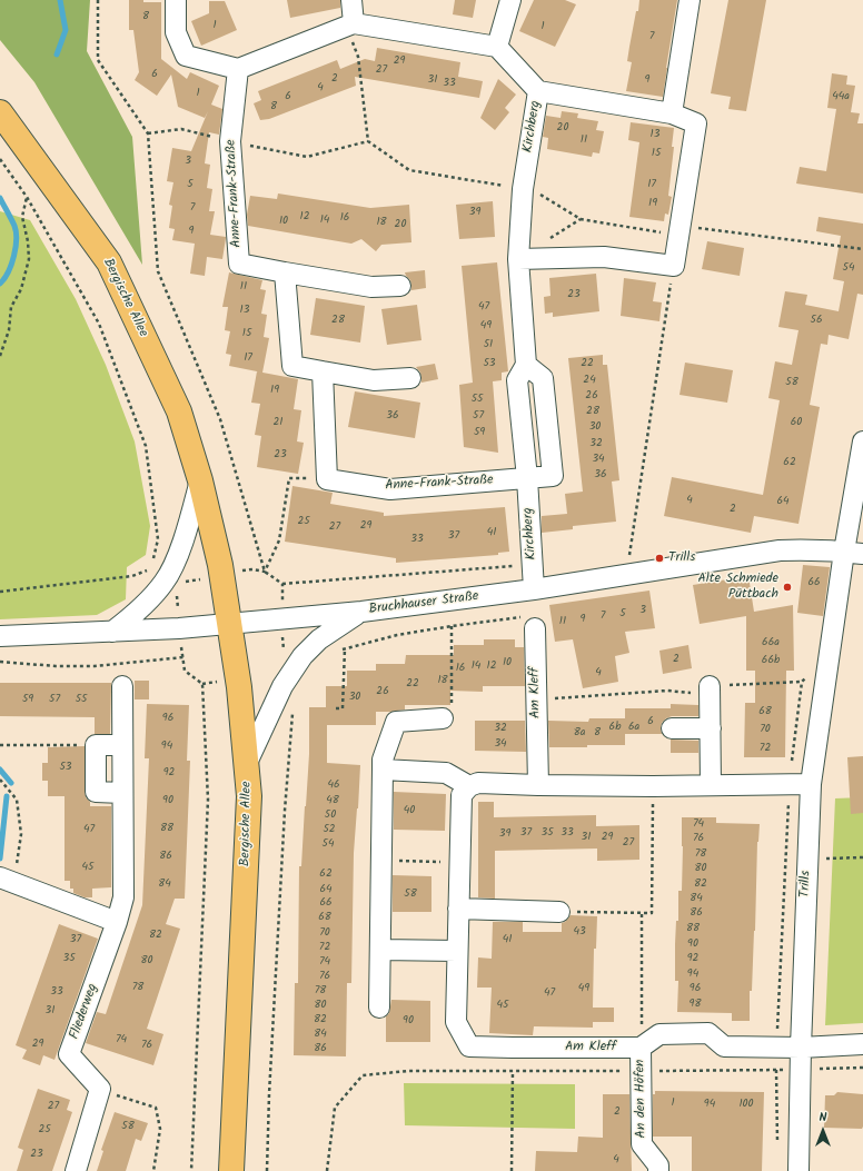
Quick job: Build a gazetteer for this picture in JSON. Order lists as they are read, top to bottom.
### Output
{
  "streets": {
    "main road": ["Bergische Allee"],
    "street": [
      "Kirchberg",
      "Anne-Frank-Straße",
      "Bruchhauser Straße",
      "Am Kleff",
      "Trills",
      "Fliederweg",
      "An den Höfen"
    ]
  },
  "crossings": [
    ["Kirchberg", "Anne-Frank-Straße"],
    ["Kirchberg", "Bruchhauser Straße"],
    ["Bergische Allee", "Bruchhauser Straße"],
    ["Bruchhauser Straße", "Trills"],
    ["Am Kleff", "An den Höfen"]
  ],
  "places": ["Trills", "Alte Schmiede Püttbach"],
  "house_numbers": [
    "8",
    "1",
    "1",
    "7",
    "29",
    "27",
    "6",
    "2",
    "31",
    "9",
    "33",
    "4",
    "1",
    "6",
    "44a",
    "8",
    "20",
    "13",
    "11",
    "15",
    "3",
    "5",
    "17",
    "19",
    "7",
    "39",
    "12",
    "16",
    "14",
    "10",
    "18",
    "20",
    "9",
    "54",
    "11",
    "23",
    "47",
    "13",
    "28",
    "56",
    "49",
    "15",
    "51",
    "17",
    "53",
    "22",
    "24",
    "58",
    "19",
    "26",
    "55",
    "28",
    "36",
    "57",
    "21",
    "60",
    "30",
    "59",
    "32",
    "23",
    "34",
    "62",
    "36",
    "4",
    "64",
    "2",
    "25",
    "29",
    "27",
    "41",
    "37",
    "33",
    "66",
    "3",
    "5",
    "7",
    "9",
    "11",
    "66a",
    "2",
    "66b",
    "10",
    "14",
    "12",
    "16",
    "4",
    "18",
    "22",
    "26",
    "30",
    "59",
    "57",
    "55",
    "68",
    "96",
    "6",
    "6b",
    "6a",
    "32",
    "70",
    "8a",
    "8",
    "34",
    "94",
    "72",
    "53",
    "92",
    "46",
    "90",
    "48",
    "40",
    "50",
    "74",
    "88",
    "47",
    "52",
    "37",
    "35",
    "33",
    "39",
    "31",
    "29",
    "76",
    "27",
    "54",
    "78",
    "86",
    "45",
    "80",
    "62",
    "84",
    "82",
    "64",
    "58",
    "84",
    "66",
    "86",
    "68",
    "88",
    "43",
    "70",
    "82",
    "37",
    "41",
    "90",
    "72",
    "35",
    "92",
    "80",
    "74",
    "94",
    "76",
    "78",
    "49",
    "96",
    "78",
    "33",
    "47",
    "98",
    "80",
    "45",
    "31",
    "82",
    "90",
    "84",
    "74",
    "29",
    "76",
    "86",
    "1",
    "94",
    "100",
    "27",
    "2",
    "58",
    "25",
    "23",
    "4"
  ],
  "north": "top"
}
